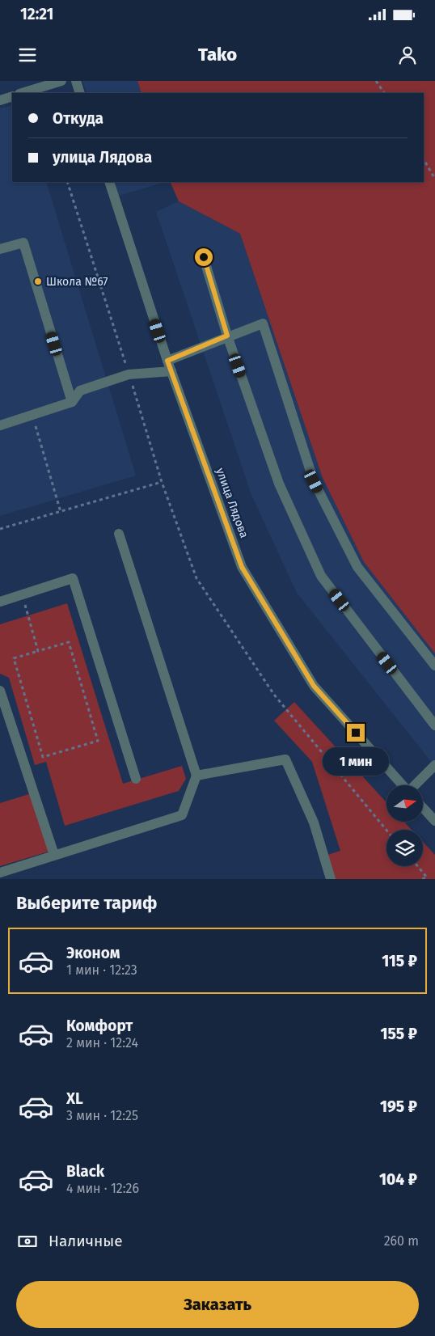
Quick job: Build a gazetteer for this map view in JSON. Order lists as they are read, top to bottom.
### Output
{
  "streets": {
    "street": ["улица Лядова"]
  },
  "places": ["Школа №67"],
  "north": "right",
  "page": {
    "status": "12:21",
    "header": "Tako",
    "banner": ["Откуда", "улица Лядова"],
    "bubble": "1 мин",
    "heading": "Выберите тариф",
    "list": [
      {
        "name": "Эконом",
        "note": "1 мин · 12:23",
        "value": "115 ₽"
      },
      {
        "name": "Комфорт",
        "note": "2 мин · 12:24",
        "value": "155 ₽"
      },
      {
        "name": "XL",
        "note": "3 мин · 12:25",
        "value": "195 ₽"
      },
      {
        "name": "Black",
        "note": "4 мин · 12:26",
        "value": "104 ₽"
      }
    ],
    "pay": ["Наличные", "260 m"],
    "buttons": "Заказать"
  }
}
